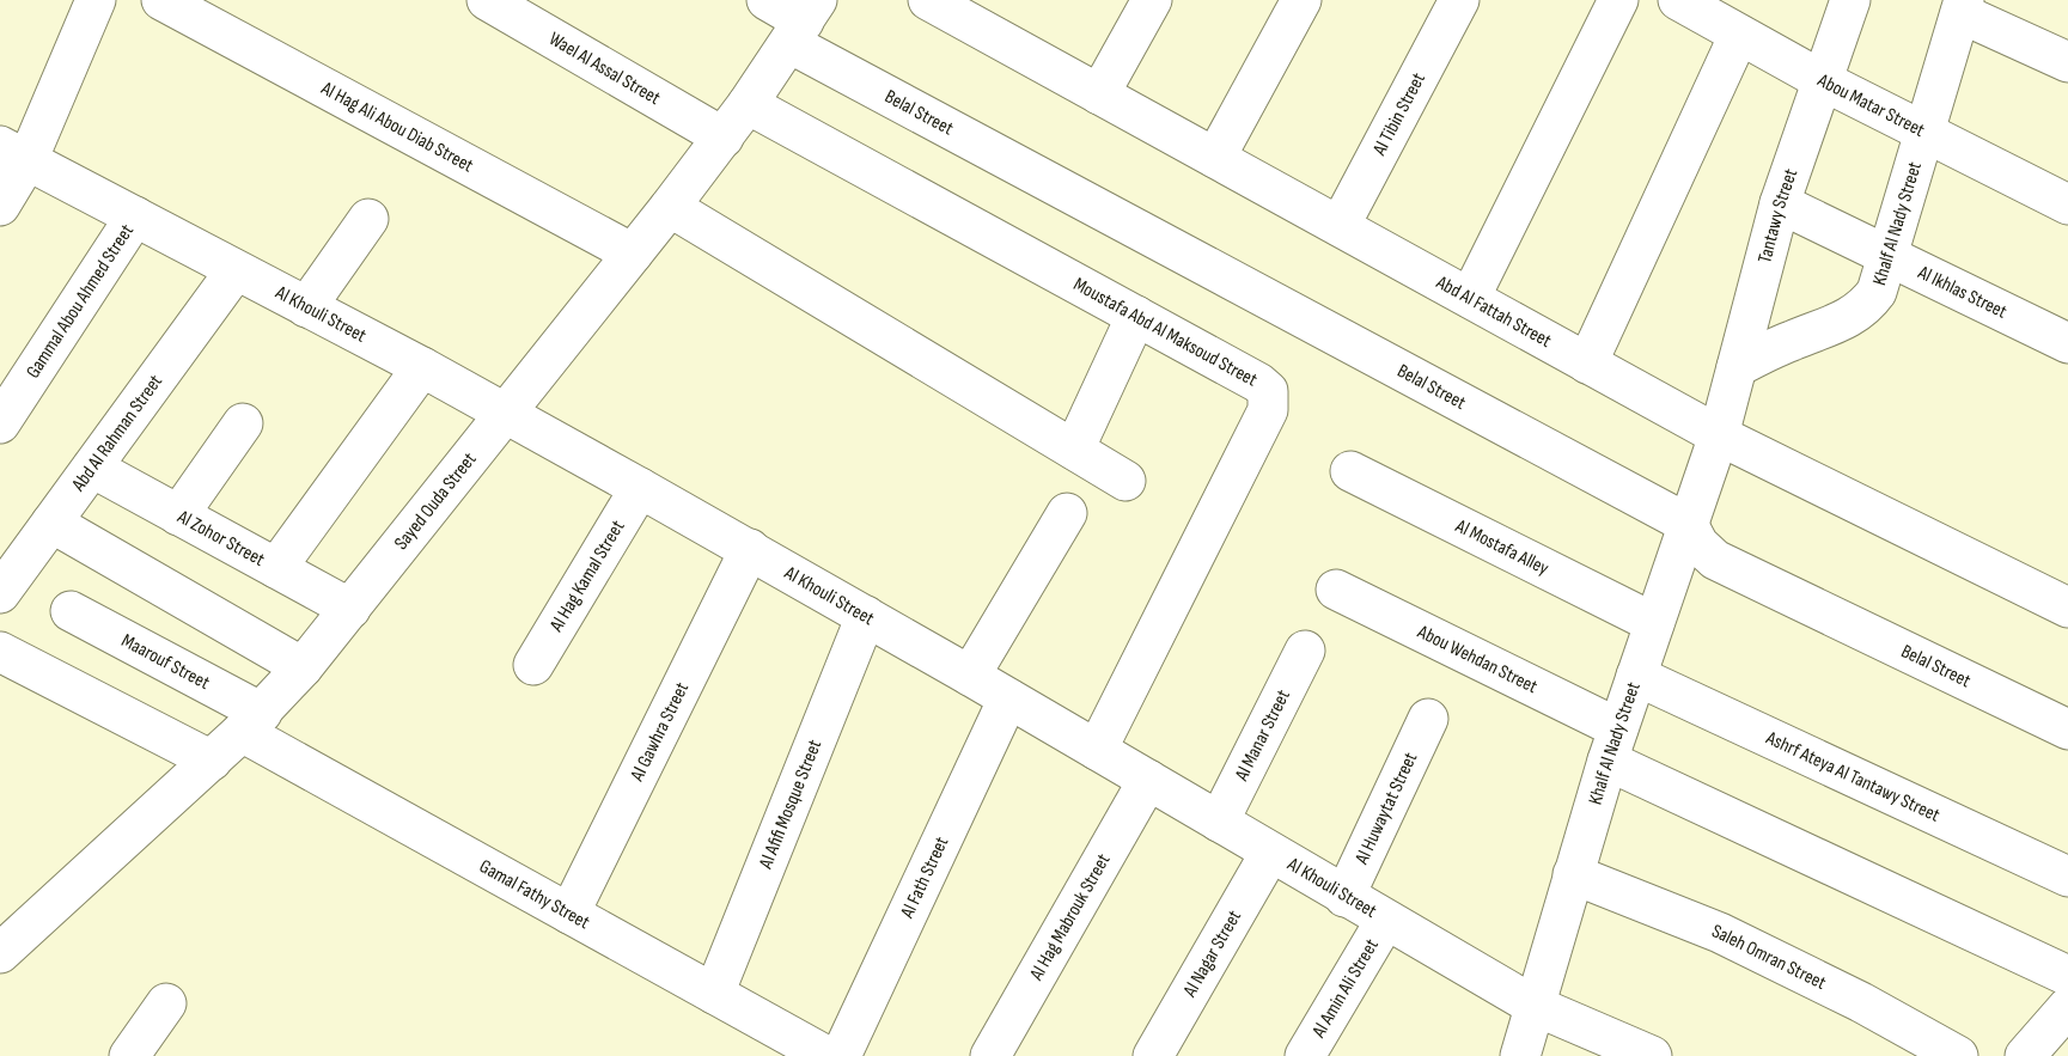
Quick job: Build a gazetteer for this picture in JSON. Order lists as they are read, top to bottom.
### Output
{
  "streets": {
    "street": [
      "Wael Al Assal Street",
      "Abou Matar Street",
      "Belal Street",
      "Al Tibin Street",
      "Al Hag Ali Abou Diab Street",
      "Tantawy Street",
      "Khalf Al Nady Street",
      "Al Ikhlas Street",
      "Gammal Abou Ahmed Street",
      "Abd Al Fattah Street",
      "Al Khouli Street",
      "Moustafa Abd Al Maksoud Street",
      "Abd Al Rahman Street",
      "Sayed Ouda Street",
      "Al Zohor Street",
      "Al Mostafa Alley",
      "Al Hag Kamal Street",
      "Abou Wehdan Street",
      "Maarouf Street",
      "Al Gawhra Street",
      "Al Manar Street",
      "Ashrf Ateya Al Tantawy Street",
      "Al Afifi Mosque Street",
      "Al Huwaytat Street",
      "Al Fath Street",
      "Gamal Fathy Street",
      "Al Hag Mabrouk Street",
      "Al Nagar Street",
      "Saleh Omran Street",
      "Al Amin Ali Street"
    ]
  },
  "crossings": [
    ["Wael Al Assal Street", "Sayed Ouda Street"],
    ["Abou Matar Street", "Tantawy Street"],
    ["Abou Matar Street", "Khalf Al Nady Street"],
    ["Belal Street", "Khalf Al Nady Street"],
    ["Belal Street", "Sayed Ouda Street"],
    ["Al Tibin Street", "Abd Al Fattah Street"],
    ["Al Hag Ali Abou Diab Street", "Sayed Ouda Street"],
    ["Tantawy Street", "Khalf Al Nady Street"],
    ["Tantawy Street", "Al Ikhlas Street"],
    ["Tantawy Street", "Abd Al Fattah Street"],
    ["Khalf Al Nady Street", "Al Ikhlas Street"],
    ["Khalf Al Nady Street", "Abd Al Fattah Street"],
    ["Khalf Al Nady Street", "Al Khouli Street"],
    ["Khalf Al Nady Street", "Al Mostafa Alley"],
    ["Khalf Al Nady Street", "Abou Wehdan Street"],
    ["Khalf Al Nady Street", "Ashrf Ateya Al Tantawy Street"],
    ["Khalf Al Nady Street", "Saleh Omran Street"],
    ["Gammal Abou Ahmed Street", "Al Khouli Street"],
    ["Al Khouli Street", "Moustafa Abd Al Maksoud Street"],
    ["Al Khouli Street", "Abd Al Rahman Street"],
    ["Al Khouli Street", "Sayed Ouda Street"],
    ["Al Khouli Street", "Al Hag Kamal Street"],
    ["Al Khouli Street", "Al Gawhra Street"],
    ["Al Khouli Street", "Al Manar Street"],
    ["Al Khouli Street", "Al Afifi Mosque Street"],
    ["Al Khouli Street", "Al Huwaytat Street"],
    ["Al Khouli Street", "Al Fath Street"],
    ["Al Khouli Street", "Al Hag Mabrouk Street"],
    ["Al Khouli Street", "Al Nagar Street"],
    ["Al Khouli Street", "Al Amin Ali Street"],
    ["Moustafa Abd Al Maksoud Street", "Sayed Ouda Street"],
    ["Abd Al Rahman Street", "Al Zohor Street"],
    ["Sayed Ouda Street", "Al Zohor Street"],
    ["Sayed Ouda Street", "Maarouf Street"],
    ["Sayed Ouda Street", "Gamal Fathy Street"],
    ["Maarouf Street", "Gamal Fathy Street"],
    ["Al Gawhra Street", "Gamal Fathy Street"],
    ["Al Afifi Mosque Street", "Gamal Fathy Street"]
  ]
}
